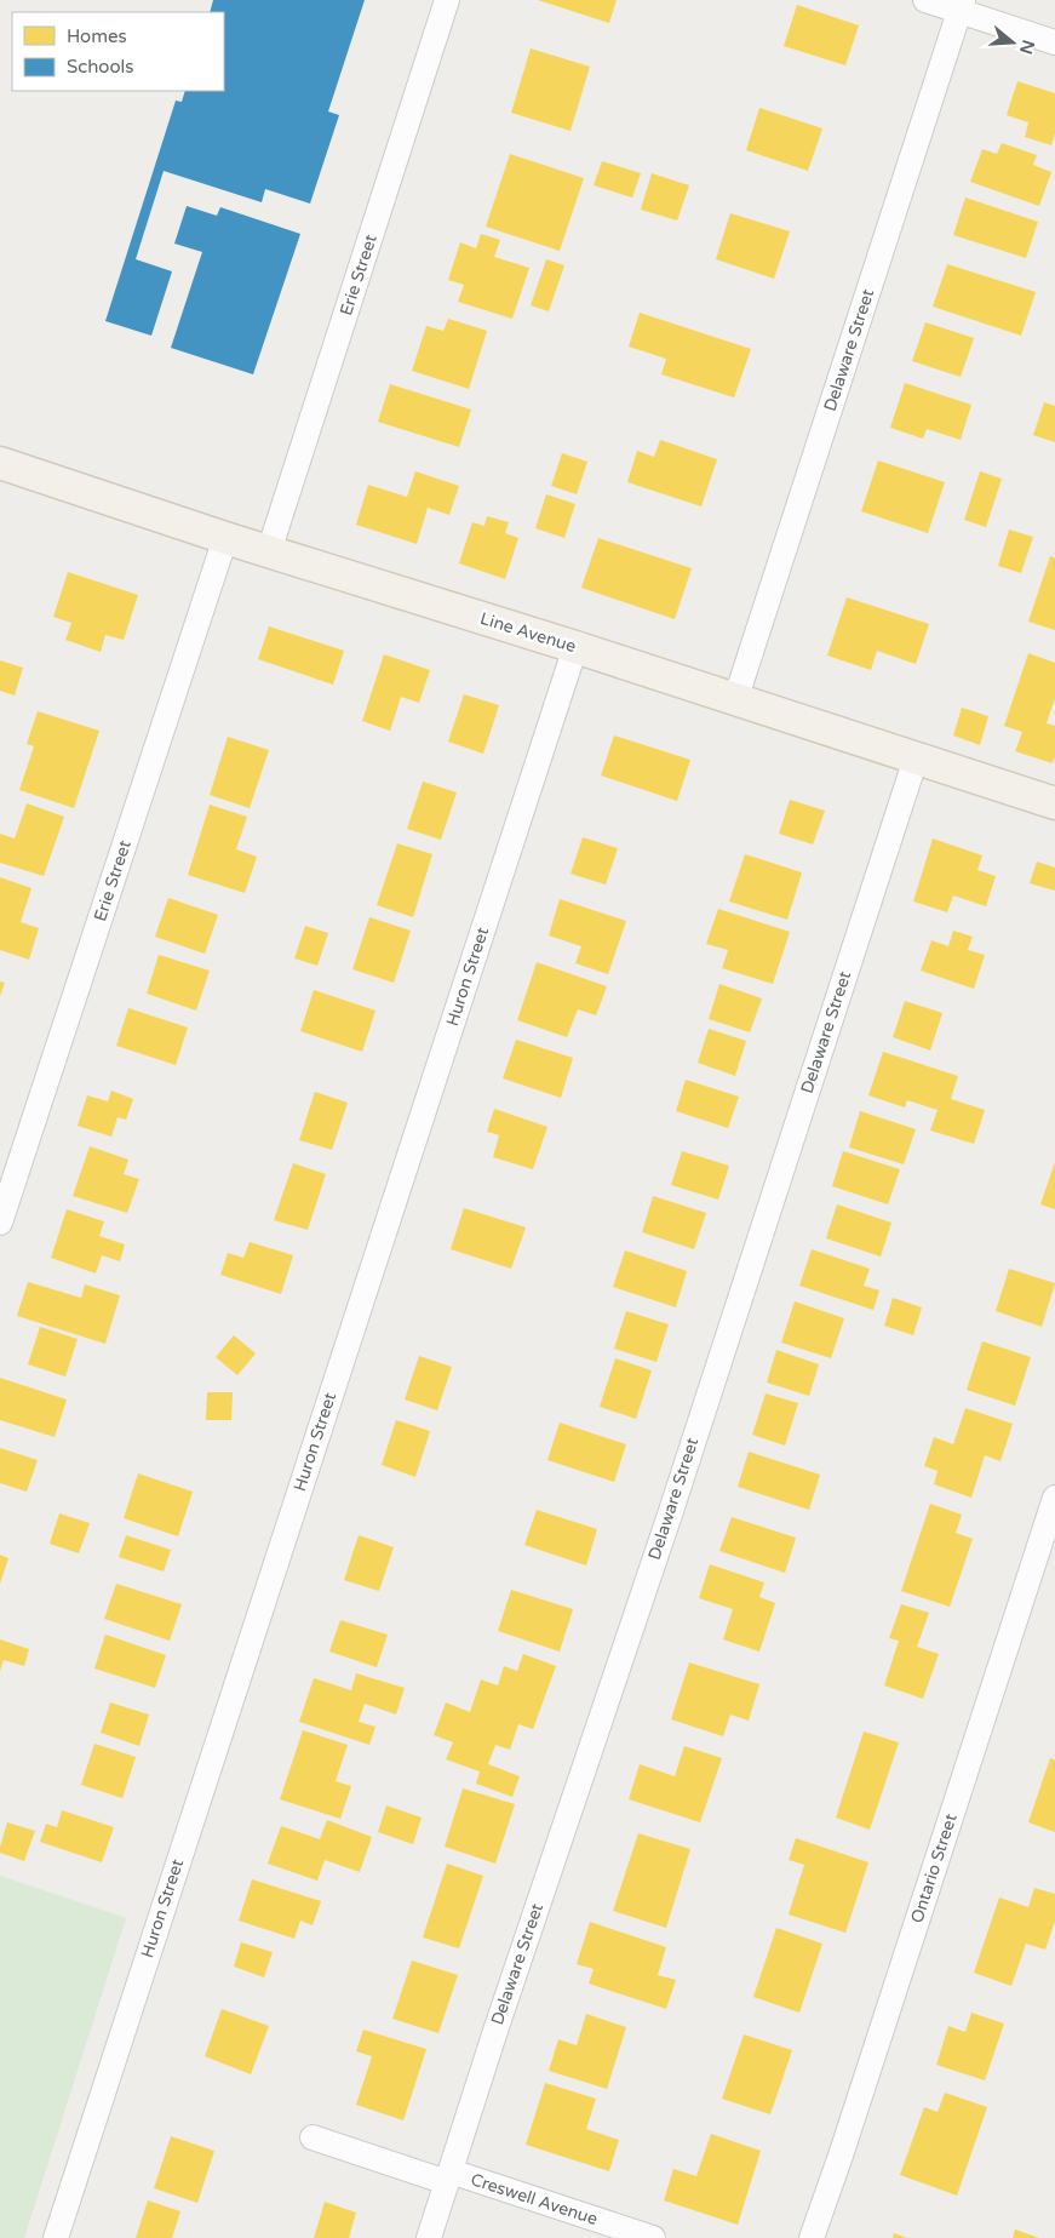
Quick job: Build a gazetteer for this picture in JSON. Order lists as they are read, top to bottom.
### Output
{
  "streets": {
    "main road": ["Line Avenue"],
    "street": [
      "Erie Street",
      "Delaware Street",
      "Huron Street",
      "Ontario Street",
      "Creswell Avenue"
    ]
  },
  "crossings": [
    ["Erie Street", "Line Avenue"],
    ["Delaware Street", "Line Avenue"],
    ["Delaware Street", "Creswell Avenue"],
    ["Line Avenue", "Huron Street"]
  ],
  "legend": ["Homes", "Schools"],
  "north": "right"
}
